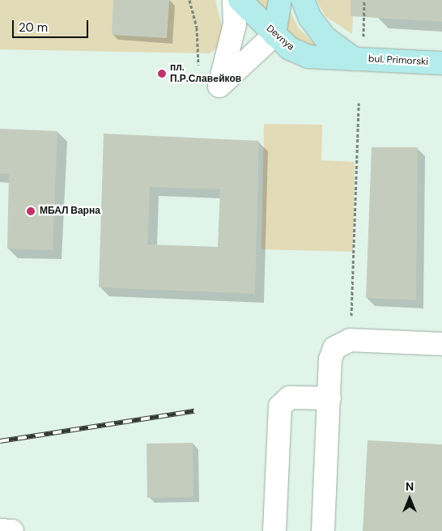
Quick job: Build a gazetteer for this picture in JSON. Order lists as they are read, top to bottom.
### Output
{
  "streets": {
    "main road": ["Devnya", "bul. Primorski"]
  },
  "crossings": [
    ["Devnya", "bul. Primorski"]
  ],
  "places": ["пл. П.Р.Славeйков", "МБАЛ Варна"],
  "scale_bar": "20 m",
  "north": "top"
}
